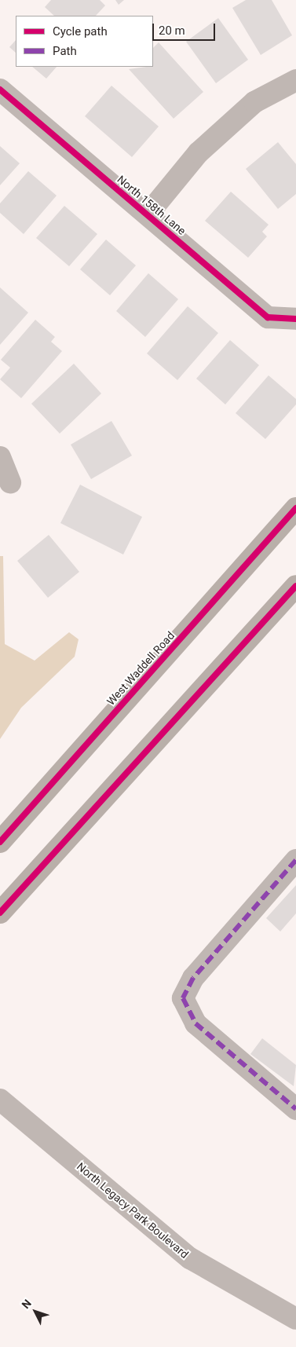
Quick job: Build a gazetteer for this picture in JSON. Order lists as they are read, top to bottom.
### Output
{
  "streets": {
    "main road": ["West Waddell Road"],
    "street": ["North 158th Lane", "North Legacy Park Boulevard"]
  },
  "legend": ["Cycle path", "Path"],
  "scale_bar": "20 m",
  "north": "top left"
}
